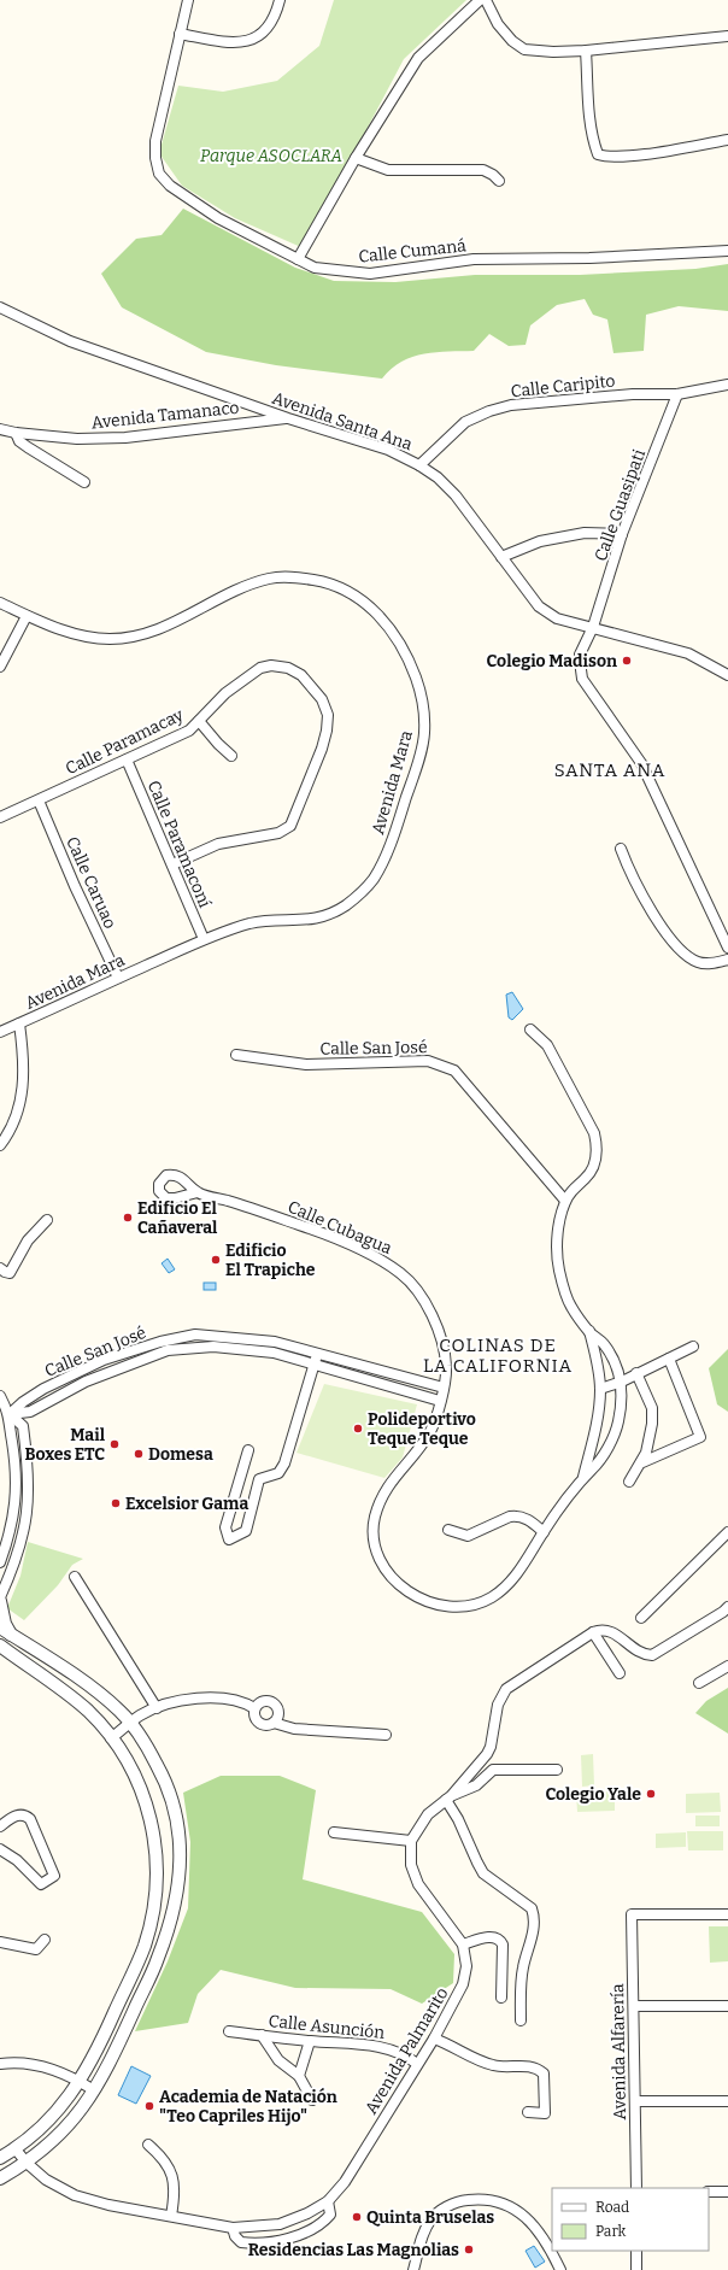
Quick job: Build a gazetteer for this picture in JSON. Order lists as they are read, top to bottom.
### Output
{
  "streets": {
    "street": [
      "Calle Cumaná",
      "Calle Caripito",
      "Avenida Tamanaco",
      "Avenida Santa Ana",
      "Calle Guasipati",
      "Calle Paramacay",
      "Avenida Mara",
      "Calle Paramaconí",
      "Calle Caruao",
      "Calle San José",
      "Calle Cubagua",
      "Calle Asunción",
      "Avenida Palmarito",
      "Avenida Alfarería"
    ]
  },
  "crossings": [
    ["Calle Caripito", "Avenida Santa Ana"],
    ["Calle Caripito", "Calle Guasipati"],
    ["Avenida Tamanaco", "Avenida Santa Ana"],
    ["Avenida Santa Ana", "Calle Guasipati"],
    ["Calle Paramacay", "Calle Paramaconí"],
    ["Calle Paramacay", "Calle Caruao"],
    ["Avenida Mara", "Calle Paramaconí"],
    ["Avenida Mara", "Calle Caruao"],
    ["Calle San José", "Calle Cubagua"],
    ["Calle Asunción", "Avenida Palmarito"]
  ],
  "districts": ["SANTA ANA", "COLINAS DE LA CALIFORNIA"],
  "parks": ["Parque ASOCLARA"],
  "places": [
    "Colegio Madison",
    "Edificio El Cañaveral",
    "Edificio El Trapiche",
    "Polideportivo Teque Teque",
    "Mail Boxes ETC",
    "Domesa",
    "Excelsior Gama",
    "Colegio Yale",
    "Academia de Natación \"Teo Capriles Hijo\"",
    "Quinta Bruselas",
    "Residencias Las Magnolias"
  ],
  "legend": ["Road", "Park"]
}
